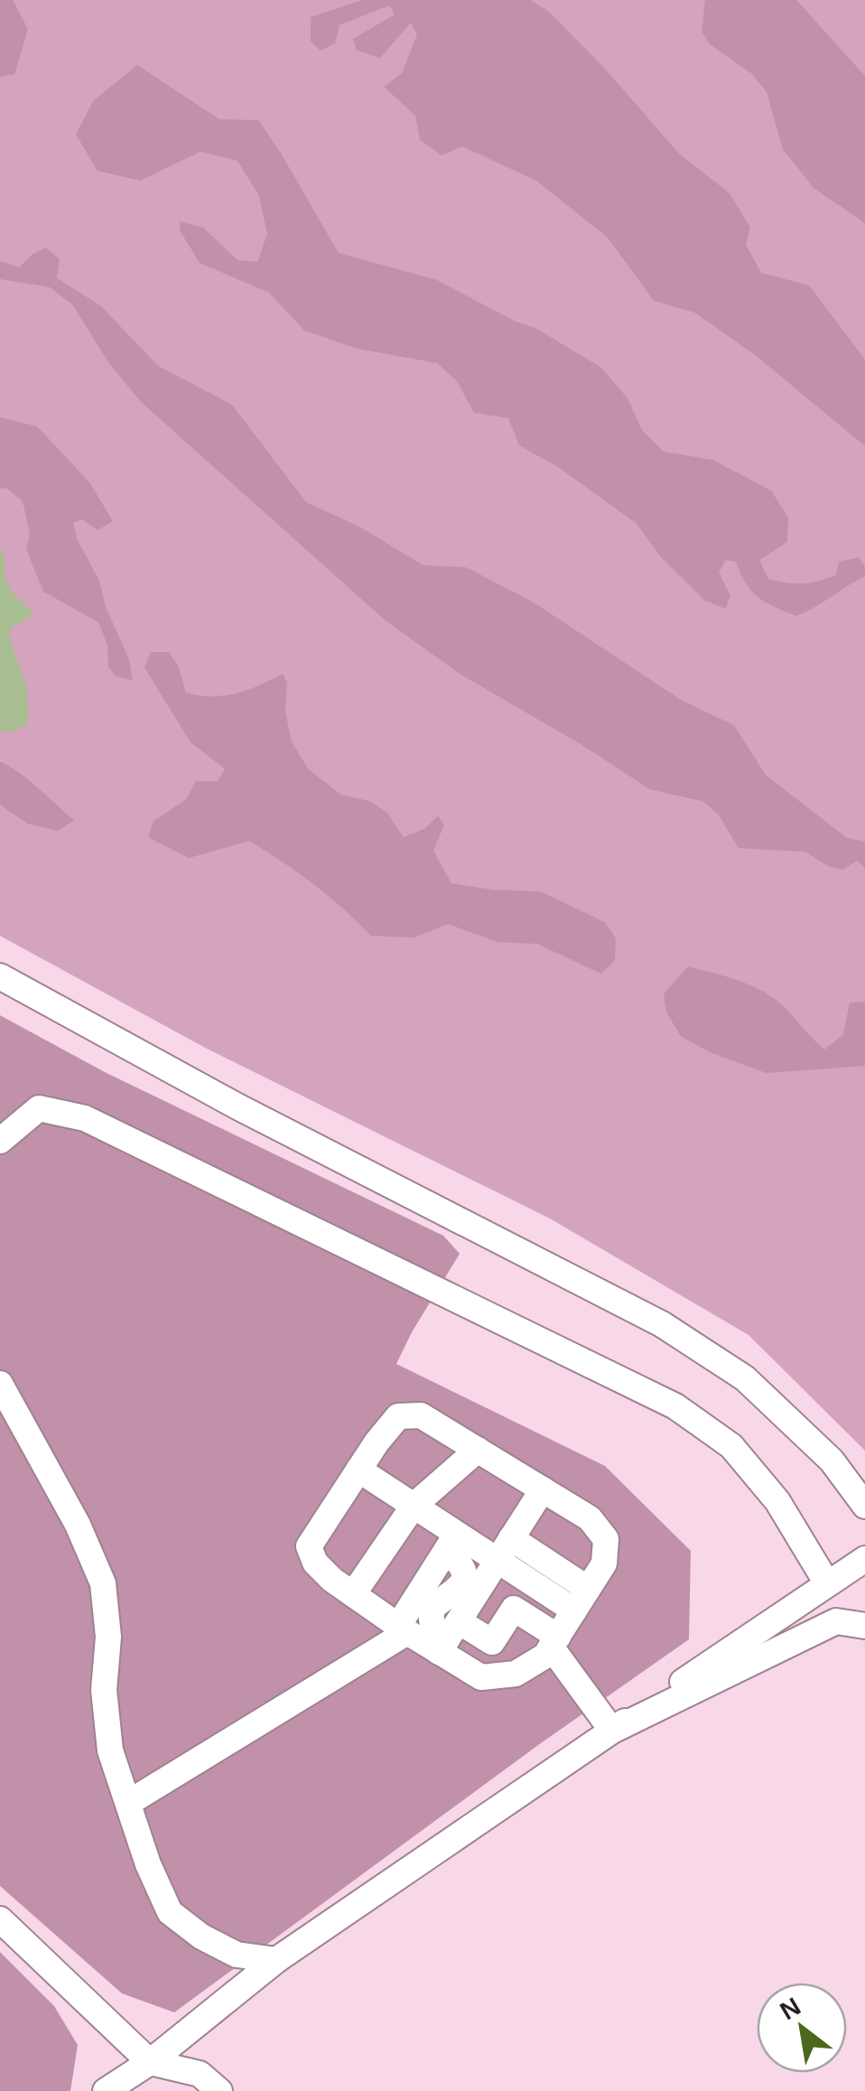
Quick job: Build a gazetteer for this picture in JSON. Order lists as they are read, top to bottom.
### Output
{
  "north": "top left"
}
